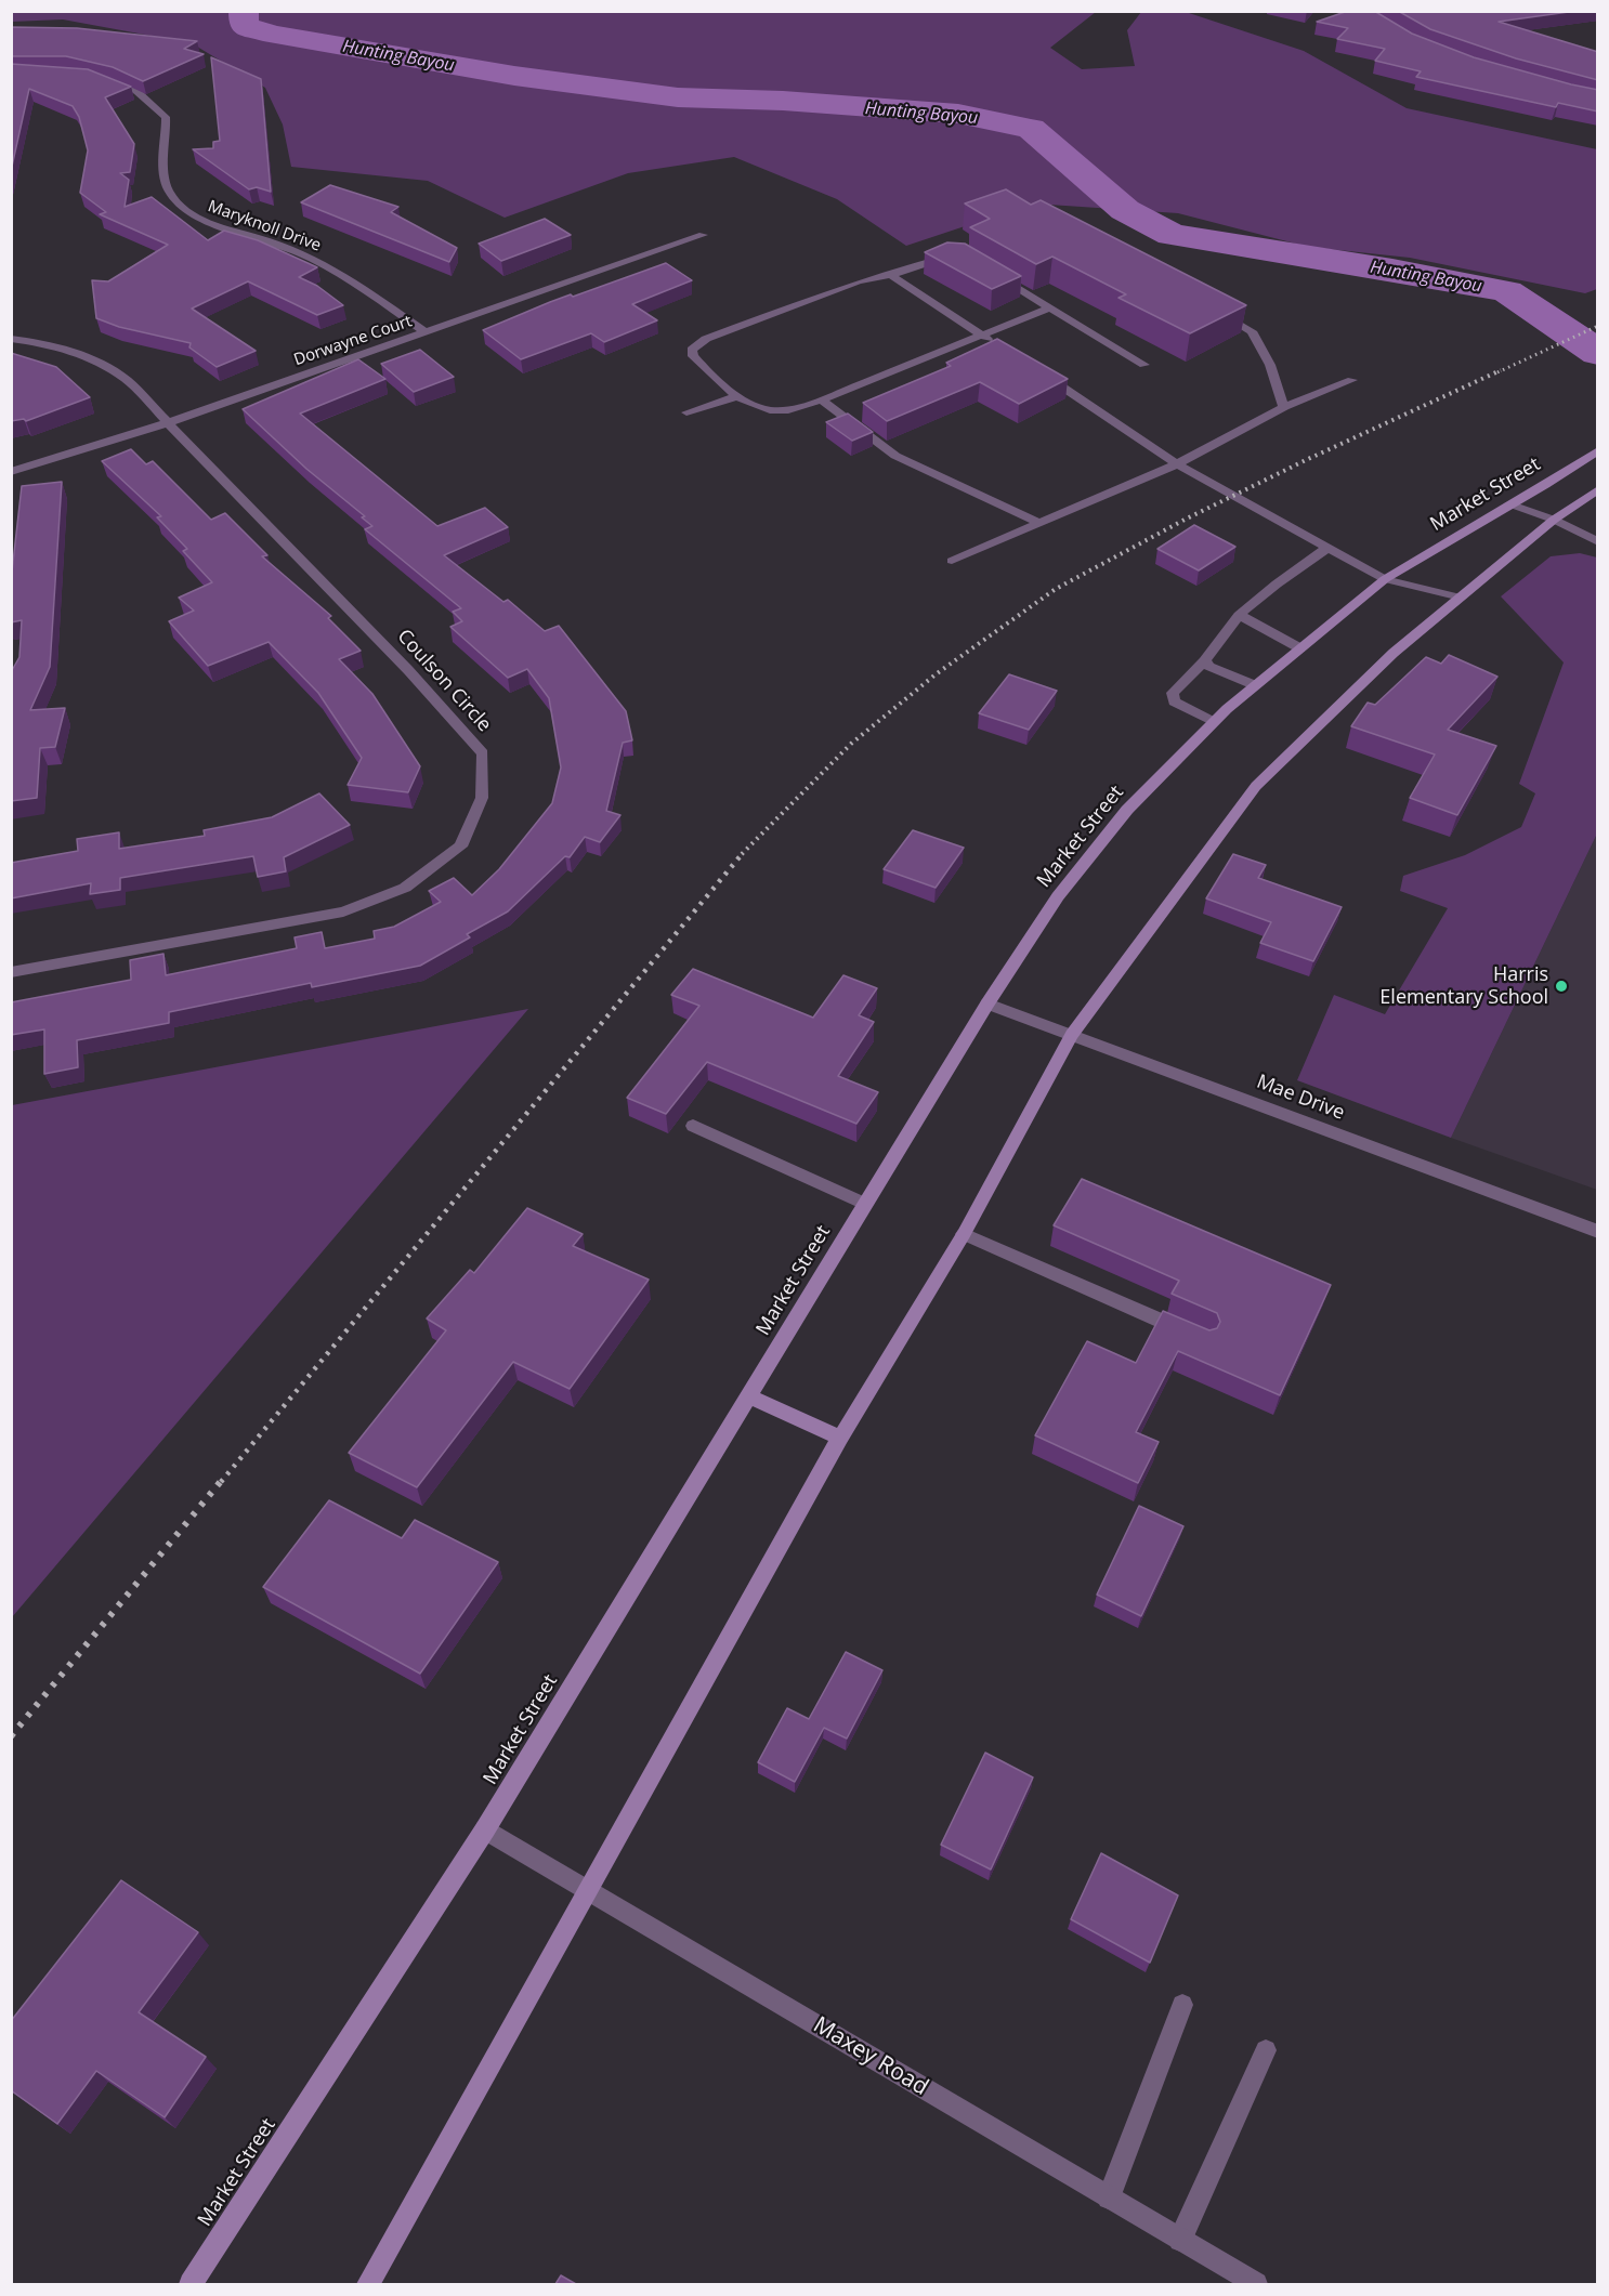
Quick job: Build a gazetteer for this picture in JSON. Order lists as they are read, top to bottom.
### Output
{
  "streets": {
    "main road": ["Market Street"],
    "street": [
      "Maryknoll Drive",
      "Dorwayne Court",
      "Coulson Circle",
      "Mae Drive",
      "Maxey Road"
    ]
  },
  "crossings": [
    ["Maryknoll Drive", "Dorwayne Court"],
    ["Dorwayne Court", "Coulson Circle"],
    ["Market Street", "Mae Drive"],
    ["Market Street", "Maxey Road"]
  ],
  "water": ["Hunting Bayou"],
  "places": ["Harris Elementary School"]
}
